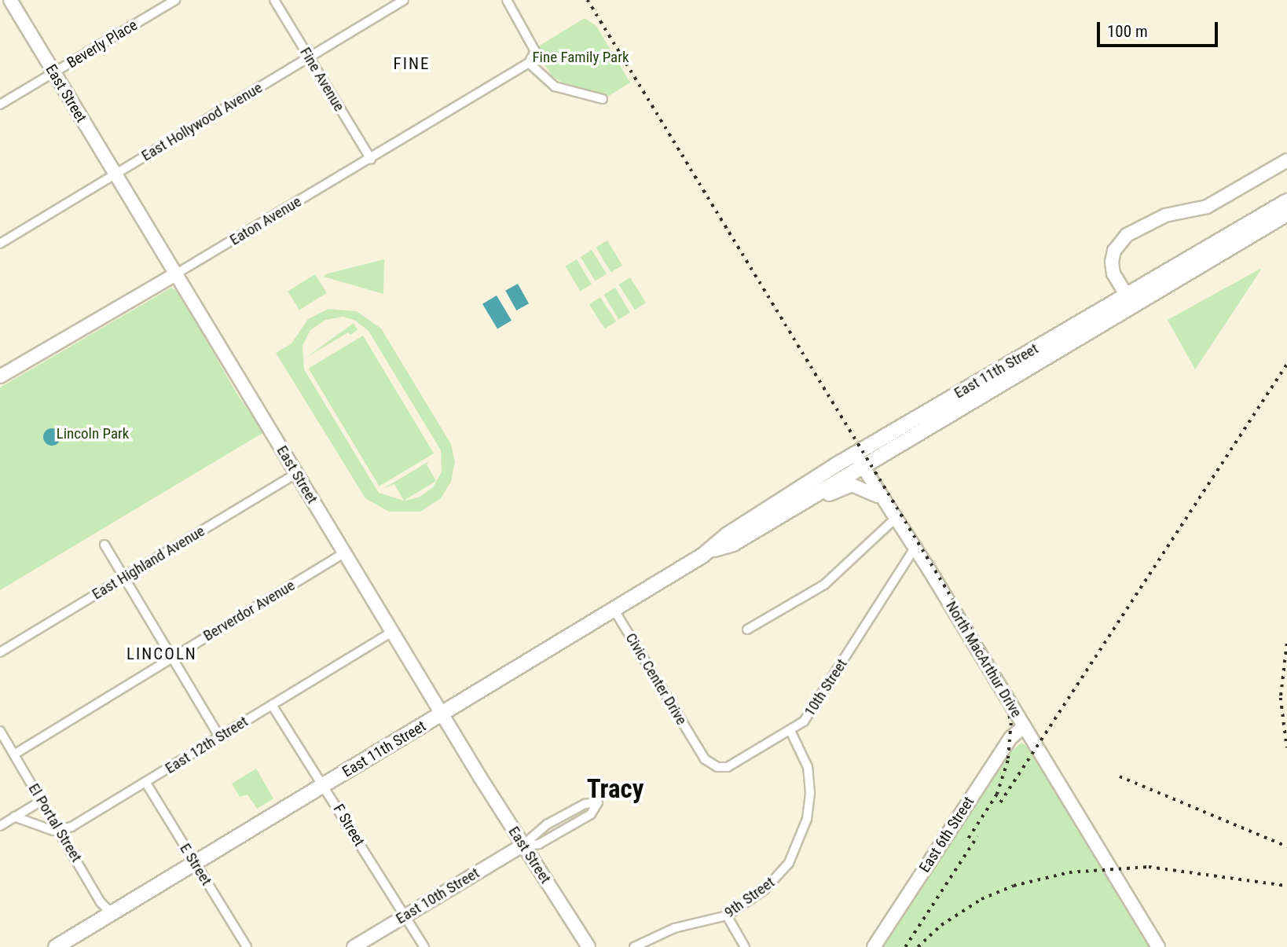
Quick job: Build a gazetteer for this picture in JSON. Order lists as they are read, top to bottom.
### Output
{
  "streets": {
    "main road": ["East 11th Street"],
    "street": [
      "Beverly Place",
      "Fine Avenue",
      "East Street",
      "East Hollywood Avenue",
      "Eaton Avenue",
      "East Highland Avenue",
      "Berverdor Avenue",
      "North MacArthur Drive",
      "Civic Center Drive",
      "10th Street",
      "East 12th Street",
      "El Portal Street",
      "F Street",
      "East 6th Street",
      "E Street",
      "East 10th Street",
      "9th Street"
    ]
  },
  "crossings": [
    ["Beverly Place", "East Street"],
    ["Fine Avenue", "East Hollywood Avenue"],
    ["Fine Avenue", "Eaton Avenue"],
    ["East Street", "East Hollywood Avenue"],
    ["East Street", "Eaton Avenue"],
    ["East Street", "East 11th Street"],
    ["East Street", "East Highland Avenue"],
    ["East Street", "Berverdor Avenue"],
    ["East Street", "East 12th Street"],
    ["East Street", "East 10th Street"],
    ["East 11th Street", "North MacArthur Drive"],
    ["East 11th Street", "Civic Center Drive"],
    ["East 11th Street", "El Portal Street"],
    ["East 11th Street", "F Street"],
    ["East 11th Street", "E Street"],
    ["Berverdor Avenue", "El Portal Street"],
    ["North MacArthur Drive", "10th Street"],
    ["North MacArthur Drive", "East 6th Street"],
    ["Civic Center Drive", "10th Street"],
    ["10th Street", "9th Street"],
    ["East 12th Street", "El Portal Street"],
    ["East 12th Street", "F Street"],
    ["East 12th Street", "E Street"],
    ["F Street", "East 10th Street"]
  ],
  "districts": ["FINE", "LINCOLN", "Tracy"],
  "parks": ["Fine Family Park", "Lincoln Park"],
  "scale_bar": "100 m"
}
